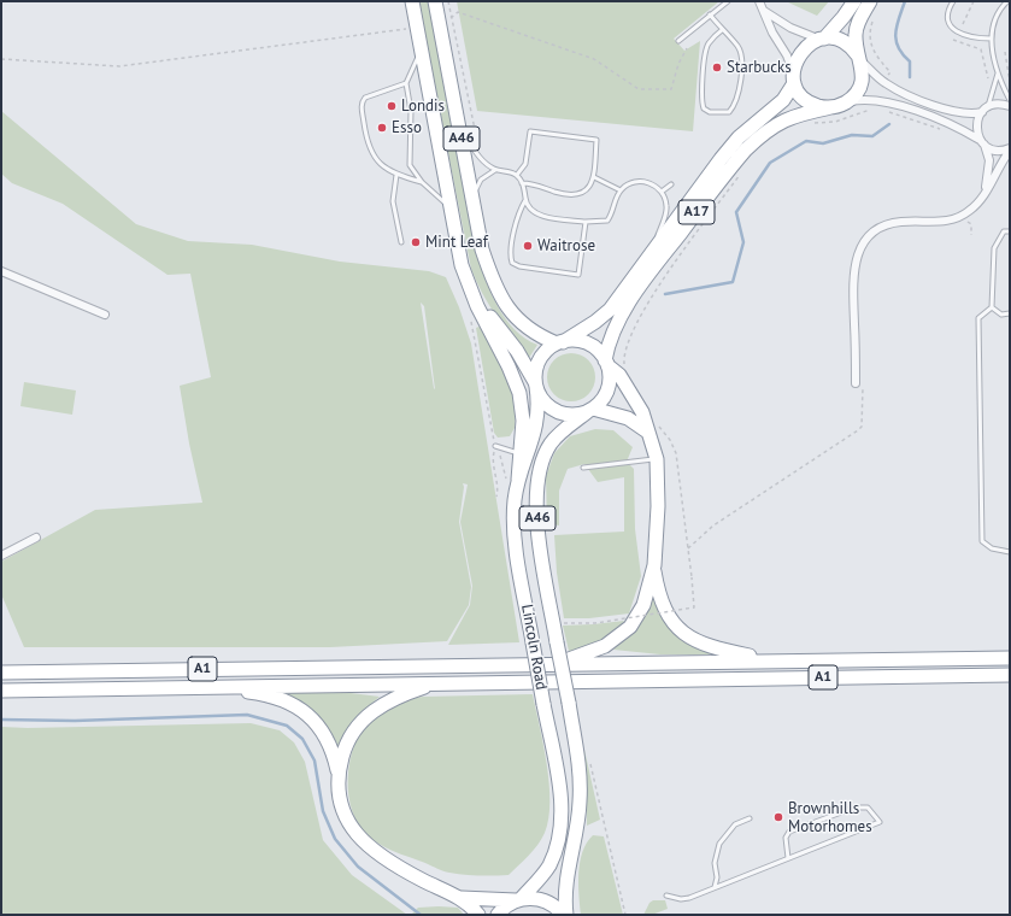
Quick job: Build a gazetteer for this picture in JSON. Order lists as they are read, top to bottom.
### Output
{
  "streets": {
    "highway": [
      "A46",
      "A17",
      "Lincoln Road",
      "A1"
    ]
  },
  "crossings": [
    ["A46", "A17"],
    ["A46", "Lincoln Road"],
    ["A17", "Lincoln Road"]
  ],
  "places": [
    "Starbucks",
    "Londis",
    "Esso",
    "Mint Leaf",
    "Waitrose",
    "Brownhills Motorhomes"
  ]
}
